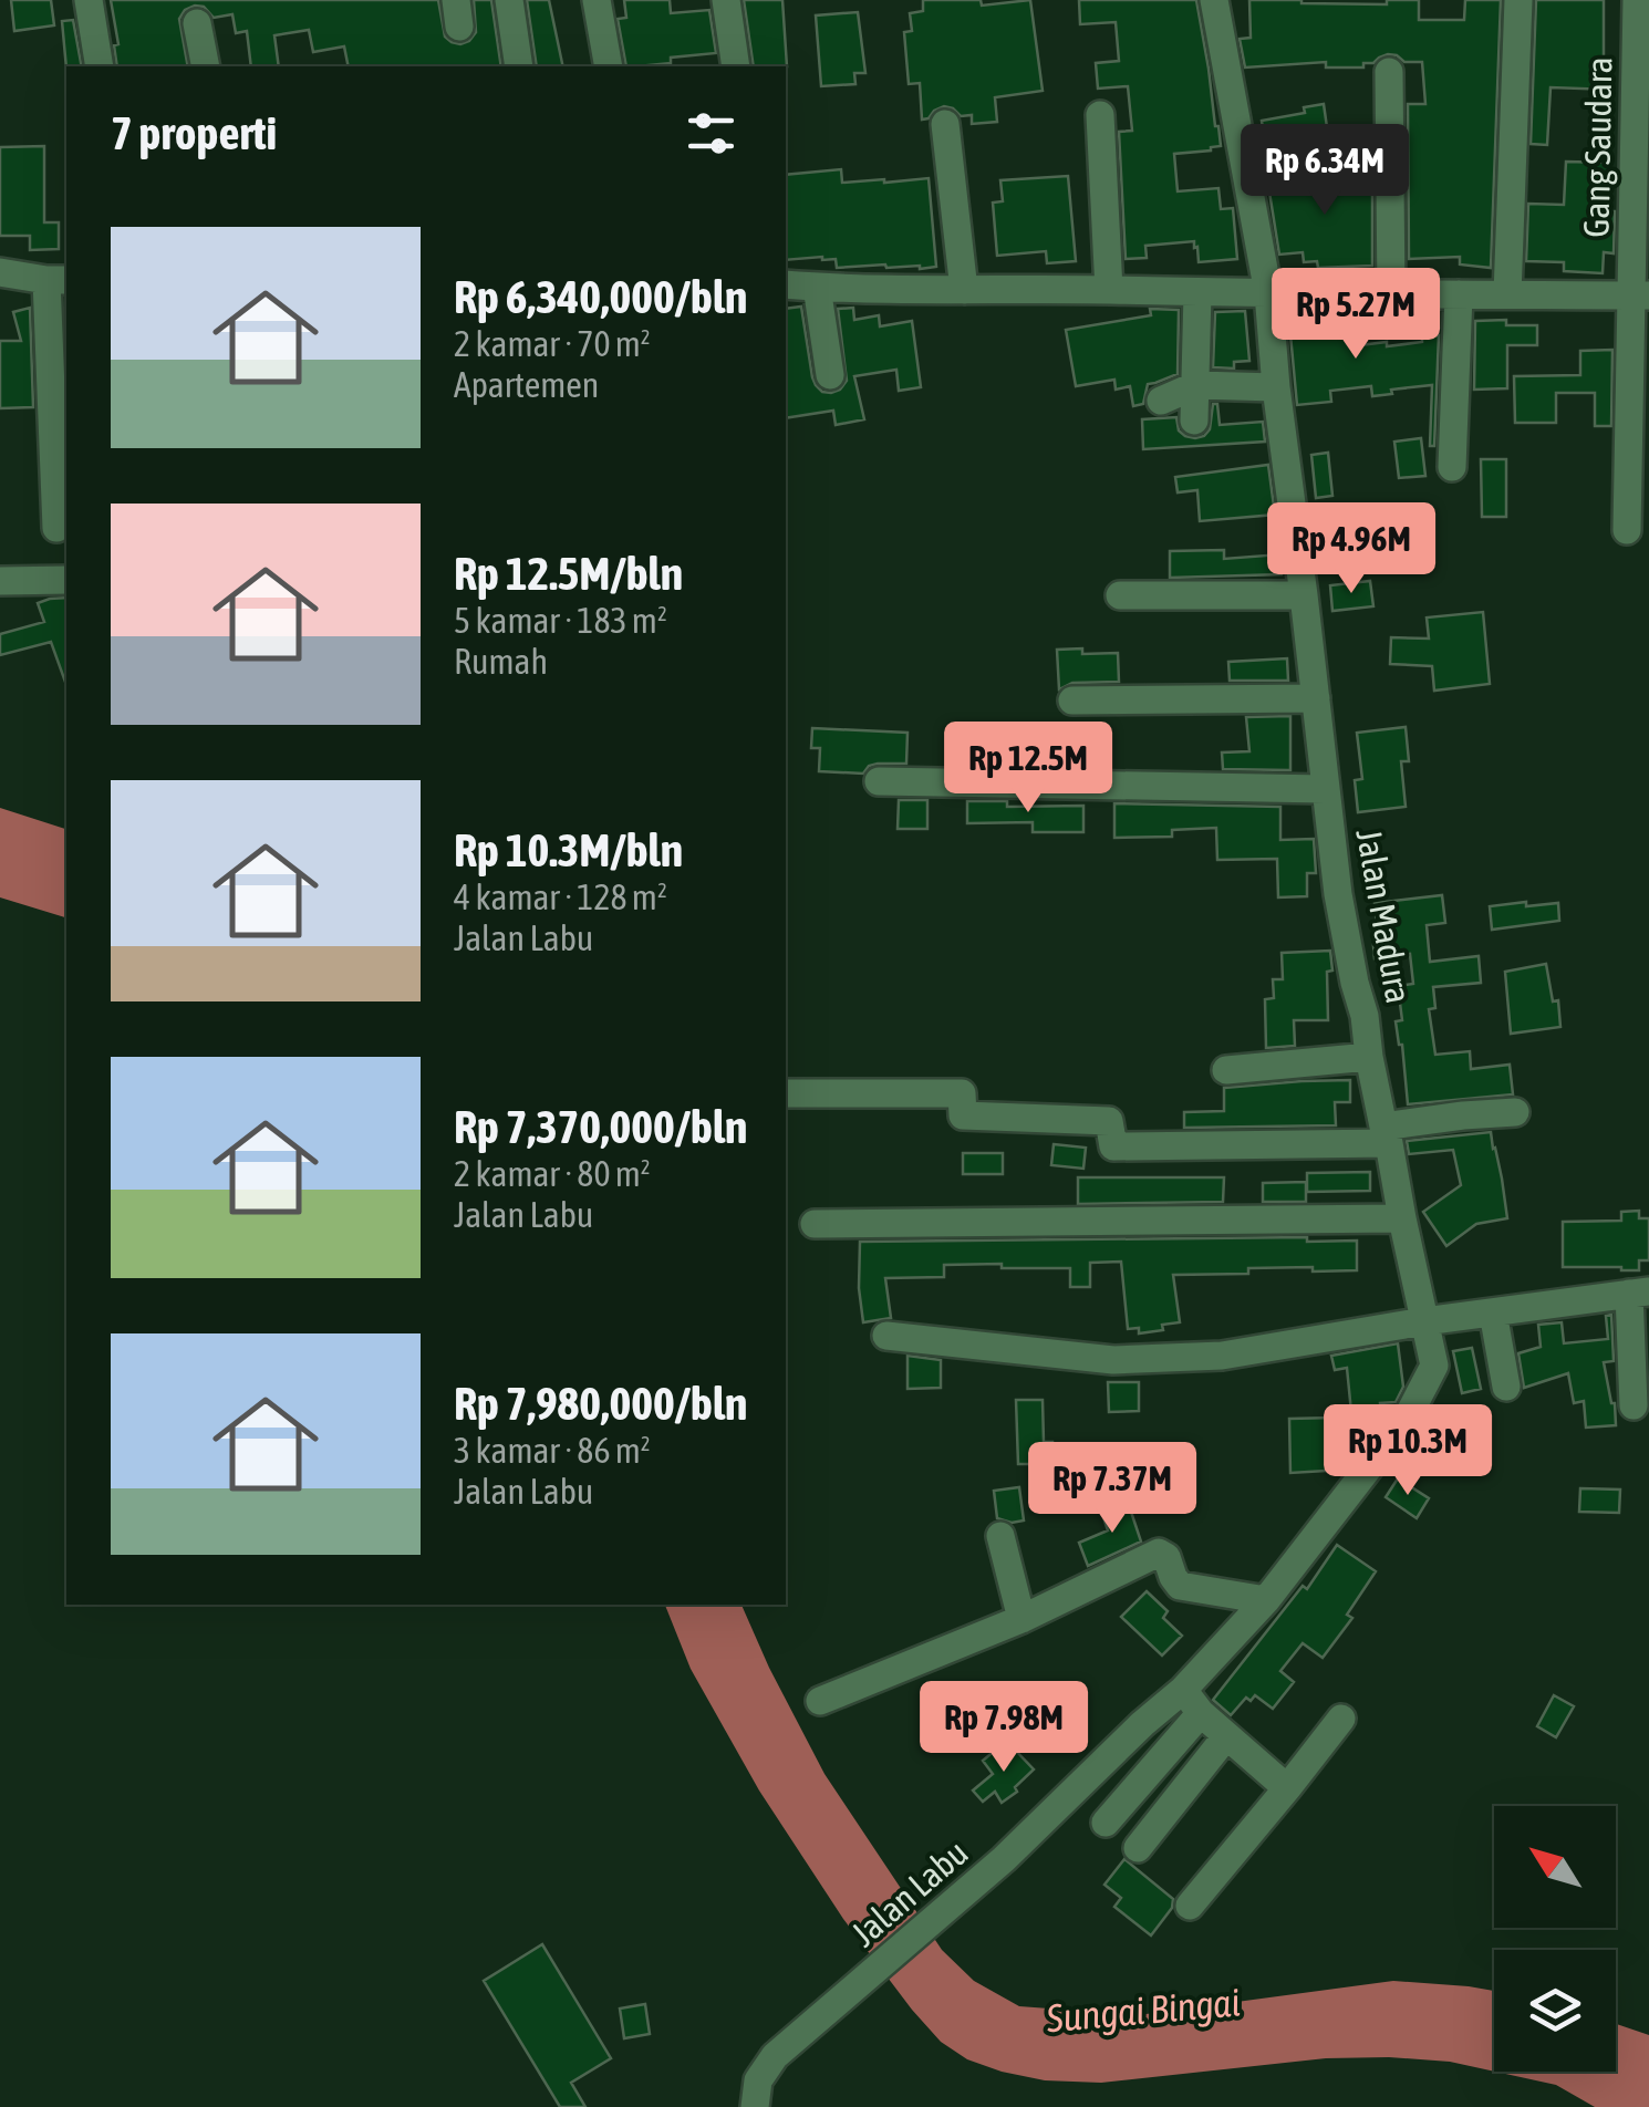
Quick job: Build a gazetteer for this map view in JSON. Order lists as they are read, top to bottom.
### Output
{
  "streets": {
    "street": ["Gang Saudara", "Jalan Madura", "Jalan Labu"]
  },
  "crossings": [
    ["Jalan Madura", "Jalan Labu"]
  ],
  "water": ["Sungai Bingai"],
  "north": "top left",
  "page": {
    "heading": "7 properti",
    "price": [
      "Rp 6.34M",
      "Rp 5.27M",
      "Rp 4.96M",
      "Rp 12.5M",
      "Rp 10.3M",
      "Rp 7.37M",
      "Rp 7.98M"
    ],
    "list": [
      {
        "name": "Rp 6,340,000/bln",
        "note": "2 kamar · 70 m² · Apartemen"
      },
      {
        "name": "Rp 12.5M/bln",
        "note": "5 kamar · 183 m² · Rumah"
      },
      {
        "name": "Rp 10.3M/bln",
        "note": "4 kamar · 128 m² · Jalan Labu"
      },
      {
        "name": "Rp 7,370,000/bln",
        "note": "2 kamar · 80 m² · Jalan Labu"
      },
      {
        "name": "Rp 7,980,000/bln",
        "note": "3 kamar · 86 m² · Jalan Labu"
      }
    ]
  }
}
